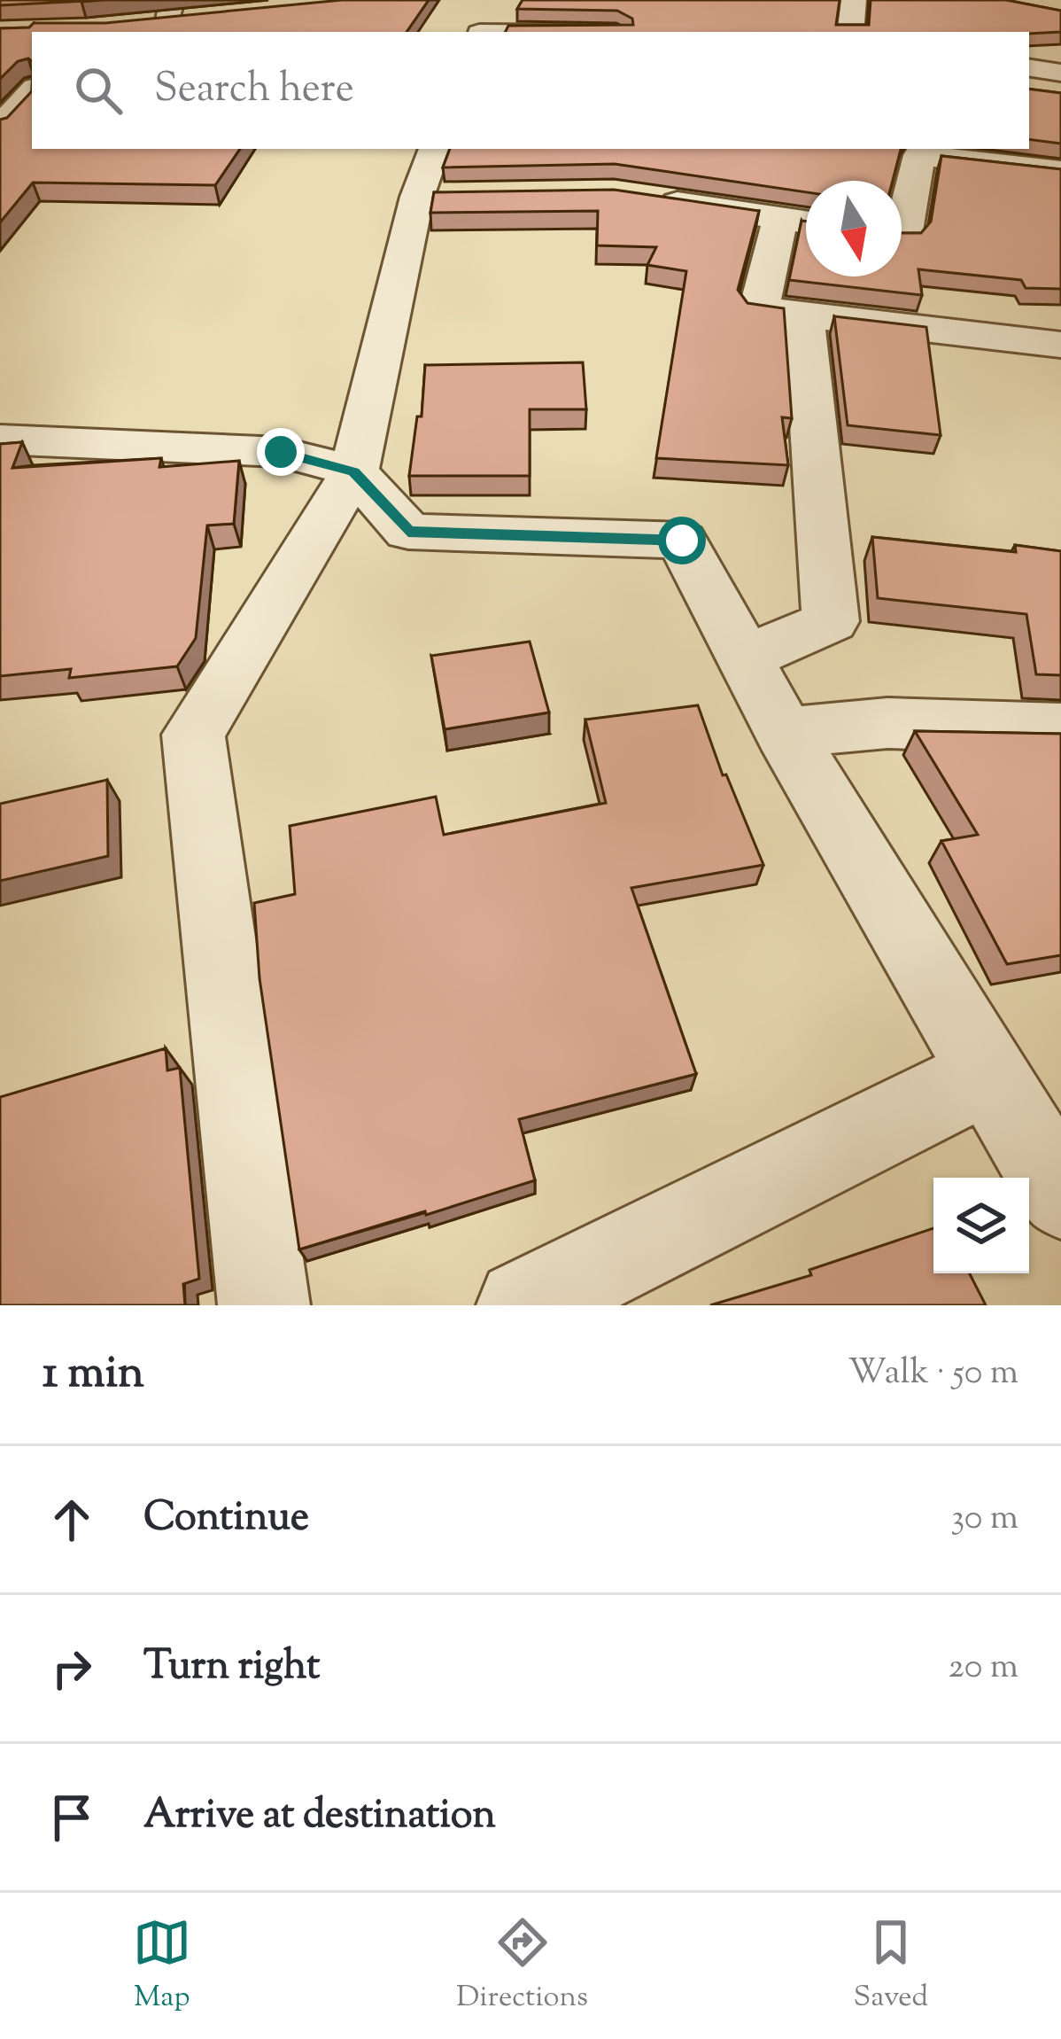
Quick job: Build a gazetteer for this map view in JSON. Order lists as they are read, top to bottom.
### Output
{
  "north": "bottom",
  "page": {
    "search": "Search here",
    "heading": ["1 min", "Walk · 50 m"],
    "list": [
      ["Continue", "30 m"],
      ["Turn right", "20 m"],
      "Arrive at destination"
    ],
    "nav": ["Map", "Directions", "Saved"]
  }
}
